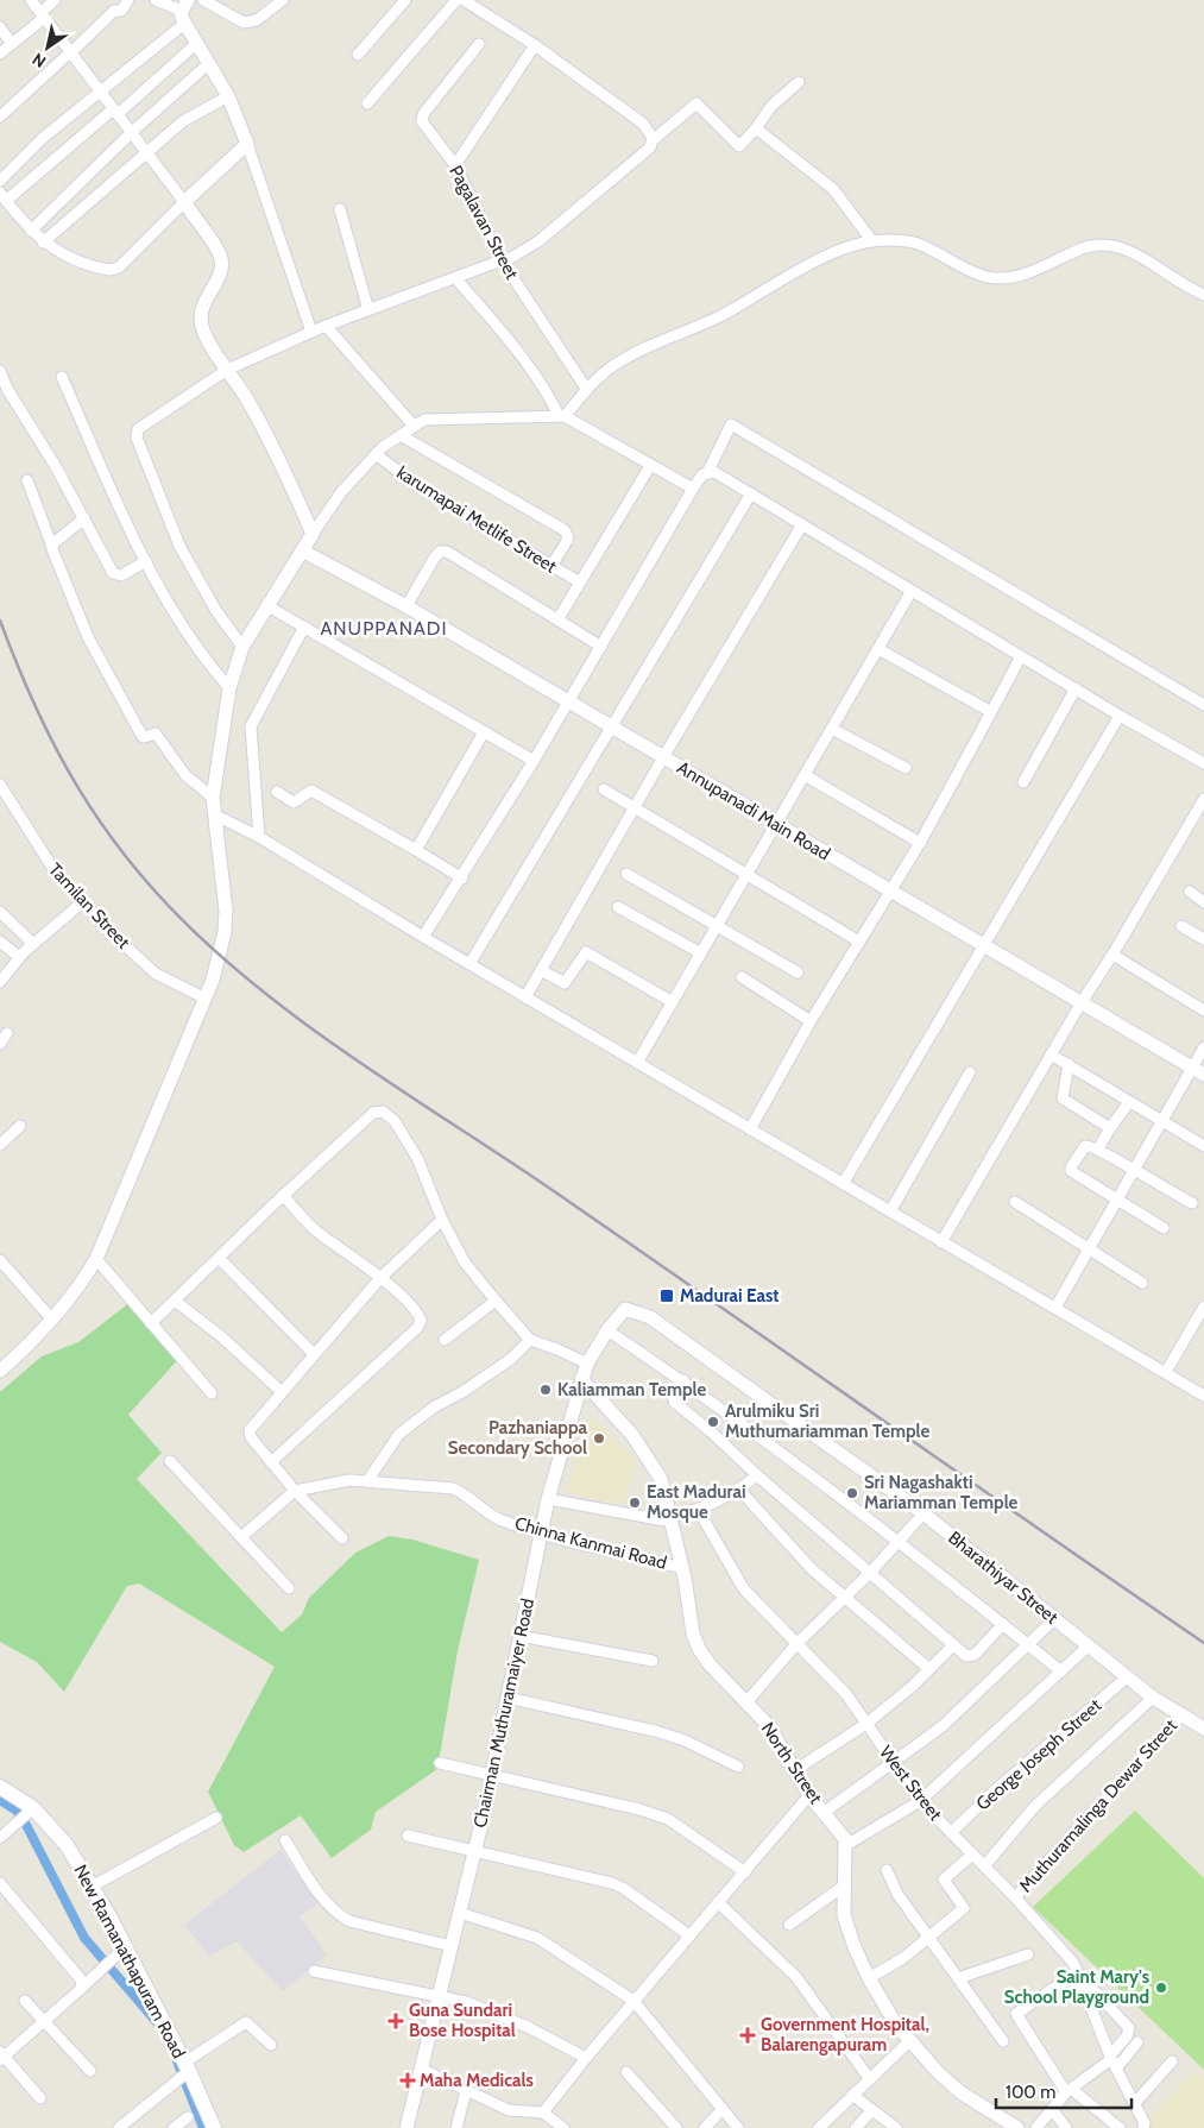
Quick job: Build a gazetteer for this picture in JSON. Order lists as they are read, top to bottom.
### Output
{
  "streets": {
    "main road": ["New Ramanathapuram Road"],
    "street": [
      "Pagalavan Street",
      "karumapai Metlife Street",
      "Annupanadi Main Road",
      "Tamilan Street",
      "Chinna Kanmai Road",
      "Bharathiyar Street",
      "Chairman Muthuramaiyer Road",
      "George Joseph Street",
      "North Street",
      "West Street",
      "Muthuramalinga Dewar Street"
    ]
  },
  "crossings": [
    ["Chinna Kanmai Road", "Chairman Muthuramaiyer Road"],
    ["Chinna Kanmai Road", "North Street"],
    ["Bharathiyar Street", "Chairman Muthuramaiyer Road"],
    ["Bharathiyar Street", "George Joseph Street"],
    ["Bharathiyar Street", "Muthuramalinga Dewar Street"],
    ["Chairman Muthuramaiyer Road", "North Street"],
    ["George Joseph Street", "West Street"],
    ["West Street", "Muthuramalinga Dewar Street"]
  ],
  "districts": ["ANUPPANADI"],
  "places": {
    "transit": ["Madurai East"],
    "other": [
      "Kaliamman Temple",
      "Arulmiku Sri Muthumariamman Temple",
      "Pazhaniappa Secondary School",
      "Sri Nagashakti Mariamman Temple",
      "East Madurai Mosque",
      "Saint Mary's School Playground"
    ],
    "health": ["Guna Sundari Bose Hospital", "Government Hospital, Balarengapuram", "Maha Medicals"]
  },
  "scale_bar": "100 m",
  "north": "bottom left"
}
